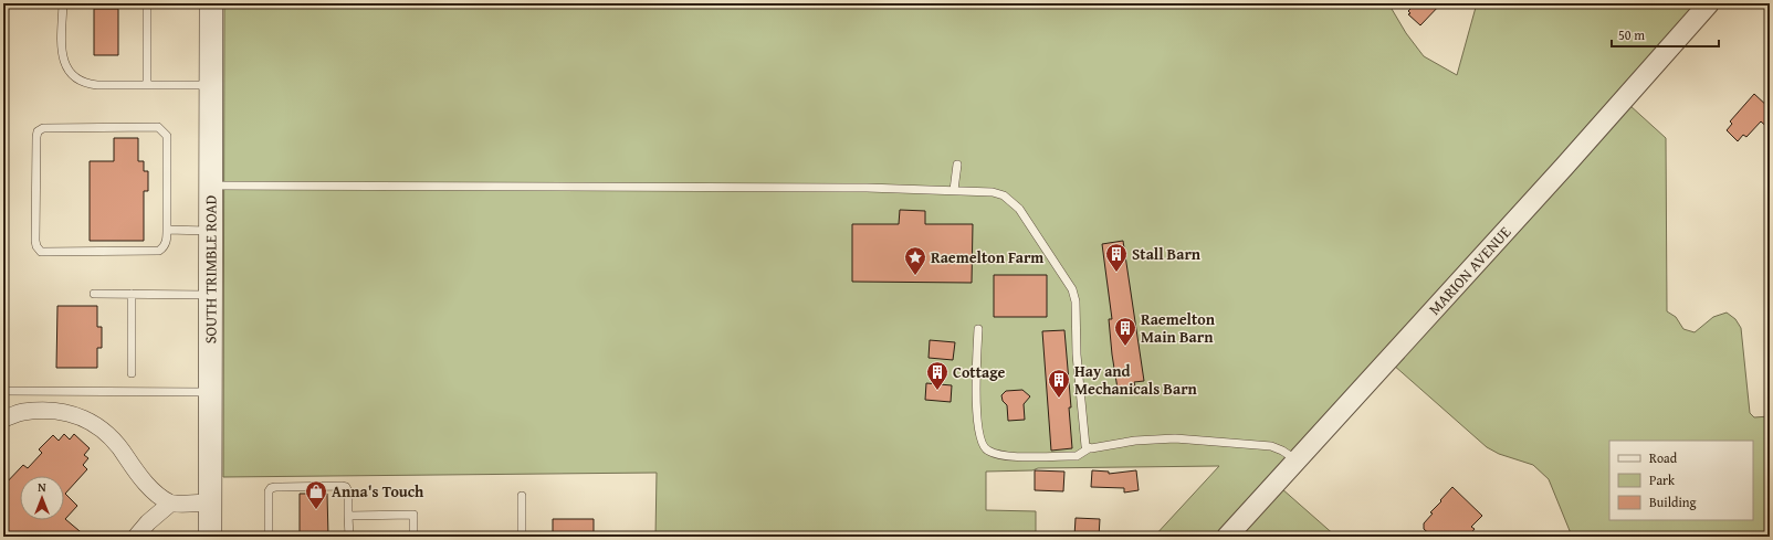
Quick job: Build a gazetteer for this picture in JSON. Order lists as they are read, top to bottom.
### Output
{
  "streets": {
    "main road": ["SOUTH TRIMBLE ROAD"],
    "street": ["MARION AVENUE"]
  },
  "places": {
    "building": [
      "Stall Barn",
      "Raemelton Main Barn",
      "Cottage",
      "Hay and Mechanicals Barn"
    ],
    "place": ["Raemelton Farm"],
    "shop": ["Anna's Touch"]
  },
  "legend": ["Road", "Park", "Building"],
  "scale_bar": "50 m",
  "north": "top"
}
